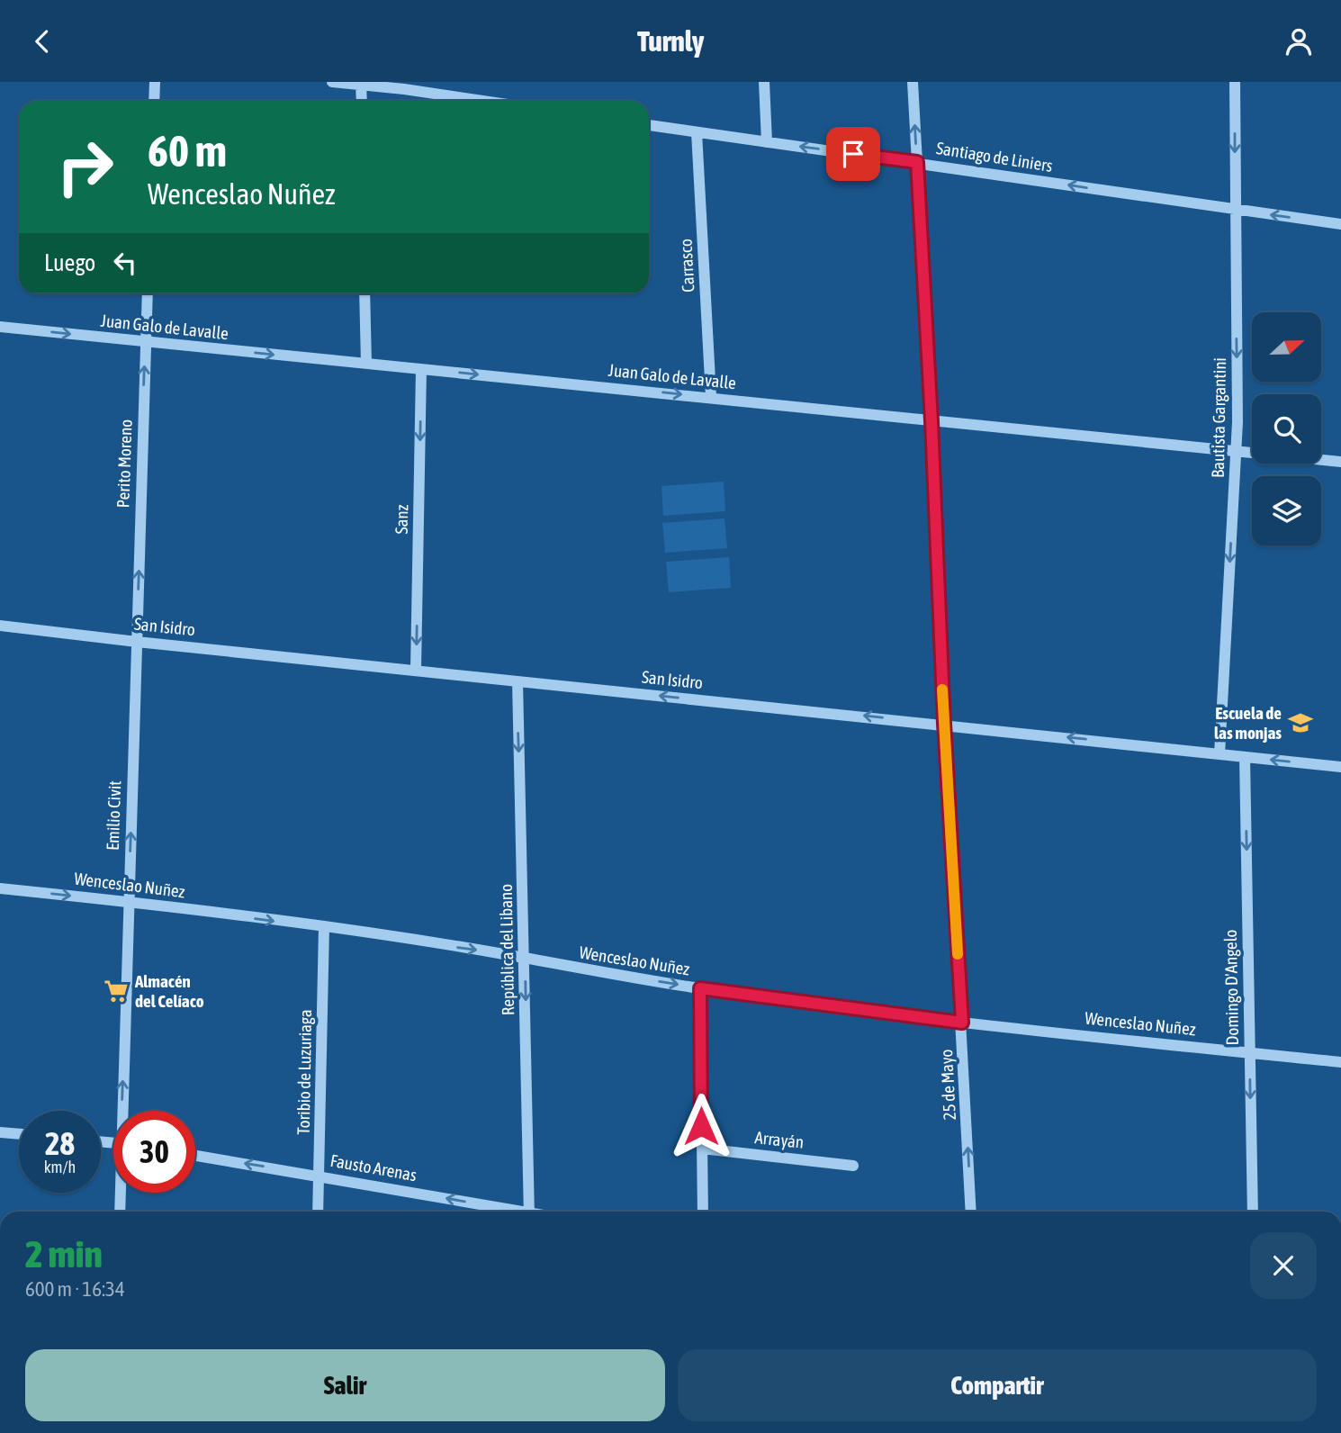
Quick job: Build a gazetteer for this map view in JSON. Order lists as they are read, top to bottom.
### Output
{
  "streets": {
    "street": [
      "Santiago de Liniers",
      "Carrasco",
      "Juan Galo de Lavalle",
      "Bautista Gargantini",
      "Perito Moreno",
      "Sanz",
      "San Isidro",
      "Emilio Civit",
      "Wenceslao Nuñez",
      "República del Libano",
      "Domingo D'Angelo",
      "Toribio de Luzuriaga",
      "25 de Mayo",
      "Arrayán",
      "Fausto Arenas"
    ]
  },
  "crossings": [
    ["Santiago de Liniers", "Carrasco"],
    ["Santiago de Liniers", "Bautista Gargantini"],
    ["Santiago de Liniers", "25 de Mayo"],
    ["Carrasco", "Juan Galo de Lavalle"],
    ["Juan Galo de Lavalle", "Bautista Gargantini"],
    ["Juan Galo de Lavalle", "Perito Moreno"],
    ["Juan Galo de Lavalle", "Sanz"],
    ["Juan Galo de Lavalle", "25 de Mayo"],
    ["Bautista Gargantini", "San Isidro"],
    ["Perito Moreno", "San Isidro"],
    ["Perito Moreno", "Emilio Civit"],
    ["Sanz", "San Isidro"],
    ["San Isidro", "Emilio Civit"],
    ["San Isidro", "República del Libano"],
    ["San Isidro", "Domingo D'Angelo"],
    ["San Isidro", "25 de Mayo"],
    ["Emilio Civit", "Wenceslao Nuñez"],
    ["Wenceslao Nuñez", "República del Libano"],
    ["Wenceslao Nuñez", "Domingo D'Angelo"],
    ["Wenceslao Nuñez", "Toribio de Luzuriaga"],
    ["Wenceslao Nuñez", "25 de Mayo"],
    ["Toribio de Luzuriaga", "Fausto Arenas"]
  ],
  "one_way": [
    "Santiago de Liniers",
    "Juan Galo de Lavalle",
    "Bautista Gargantini",
    "Perito Moreno",
    "Sanz",
    "San Isidro",
    "Emilio Civit",
    "Wenceslao Nuñez",
    "República del Libano",
    "Domingo D'Angelo",
    "Fausto Arenas"
  ],
  "places": {
    "school or university": ["Escuela de las monjas"],
    "supermarket": ["Almacén del Celíaco"]
  },
  "north": "right",
  "page": {
    "header": "Turnly",
    "turn": ["60 m", "Wenceslao Nuñez"],
    "then": "Luego",
    "speed": "28 km/h",
    "limit": "30",
    "heading": ["2 min", "600 m · 16:34"],
    "buttons": ["Salir", "Compartir"]
  }
}
